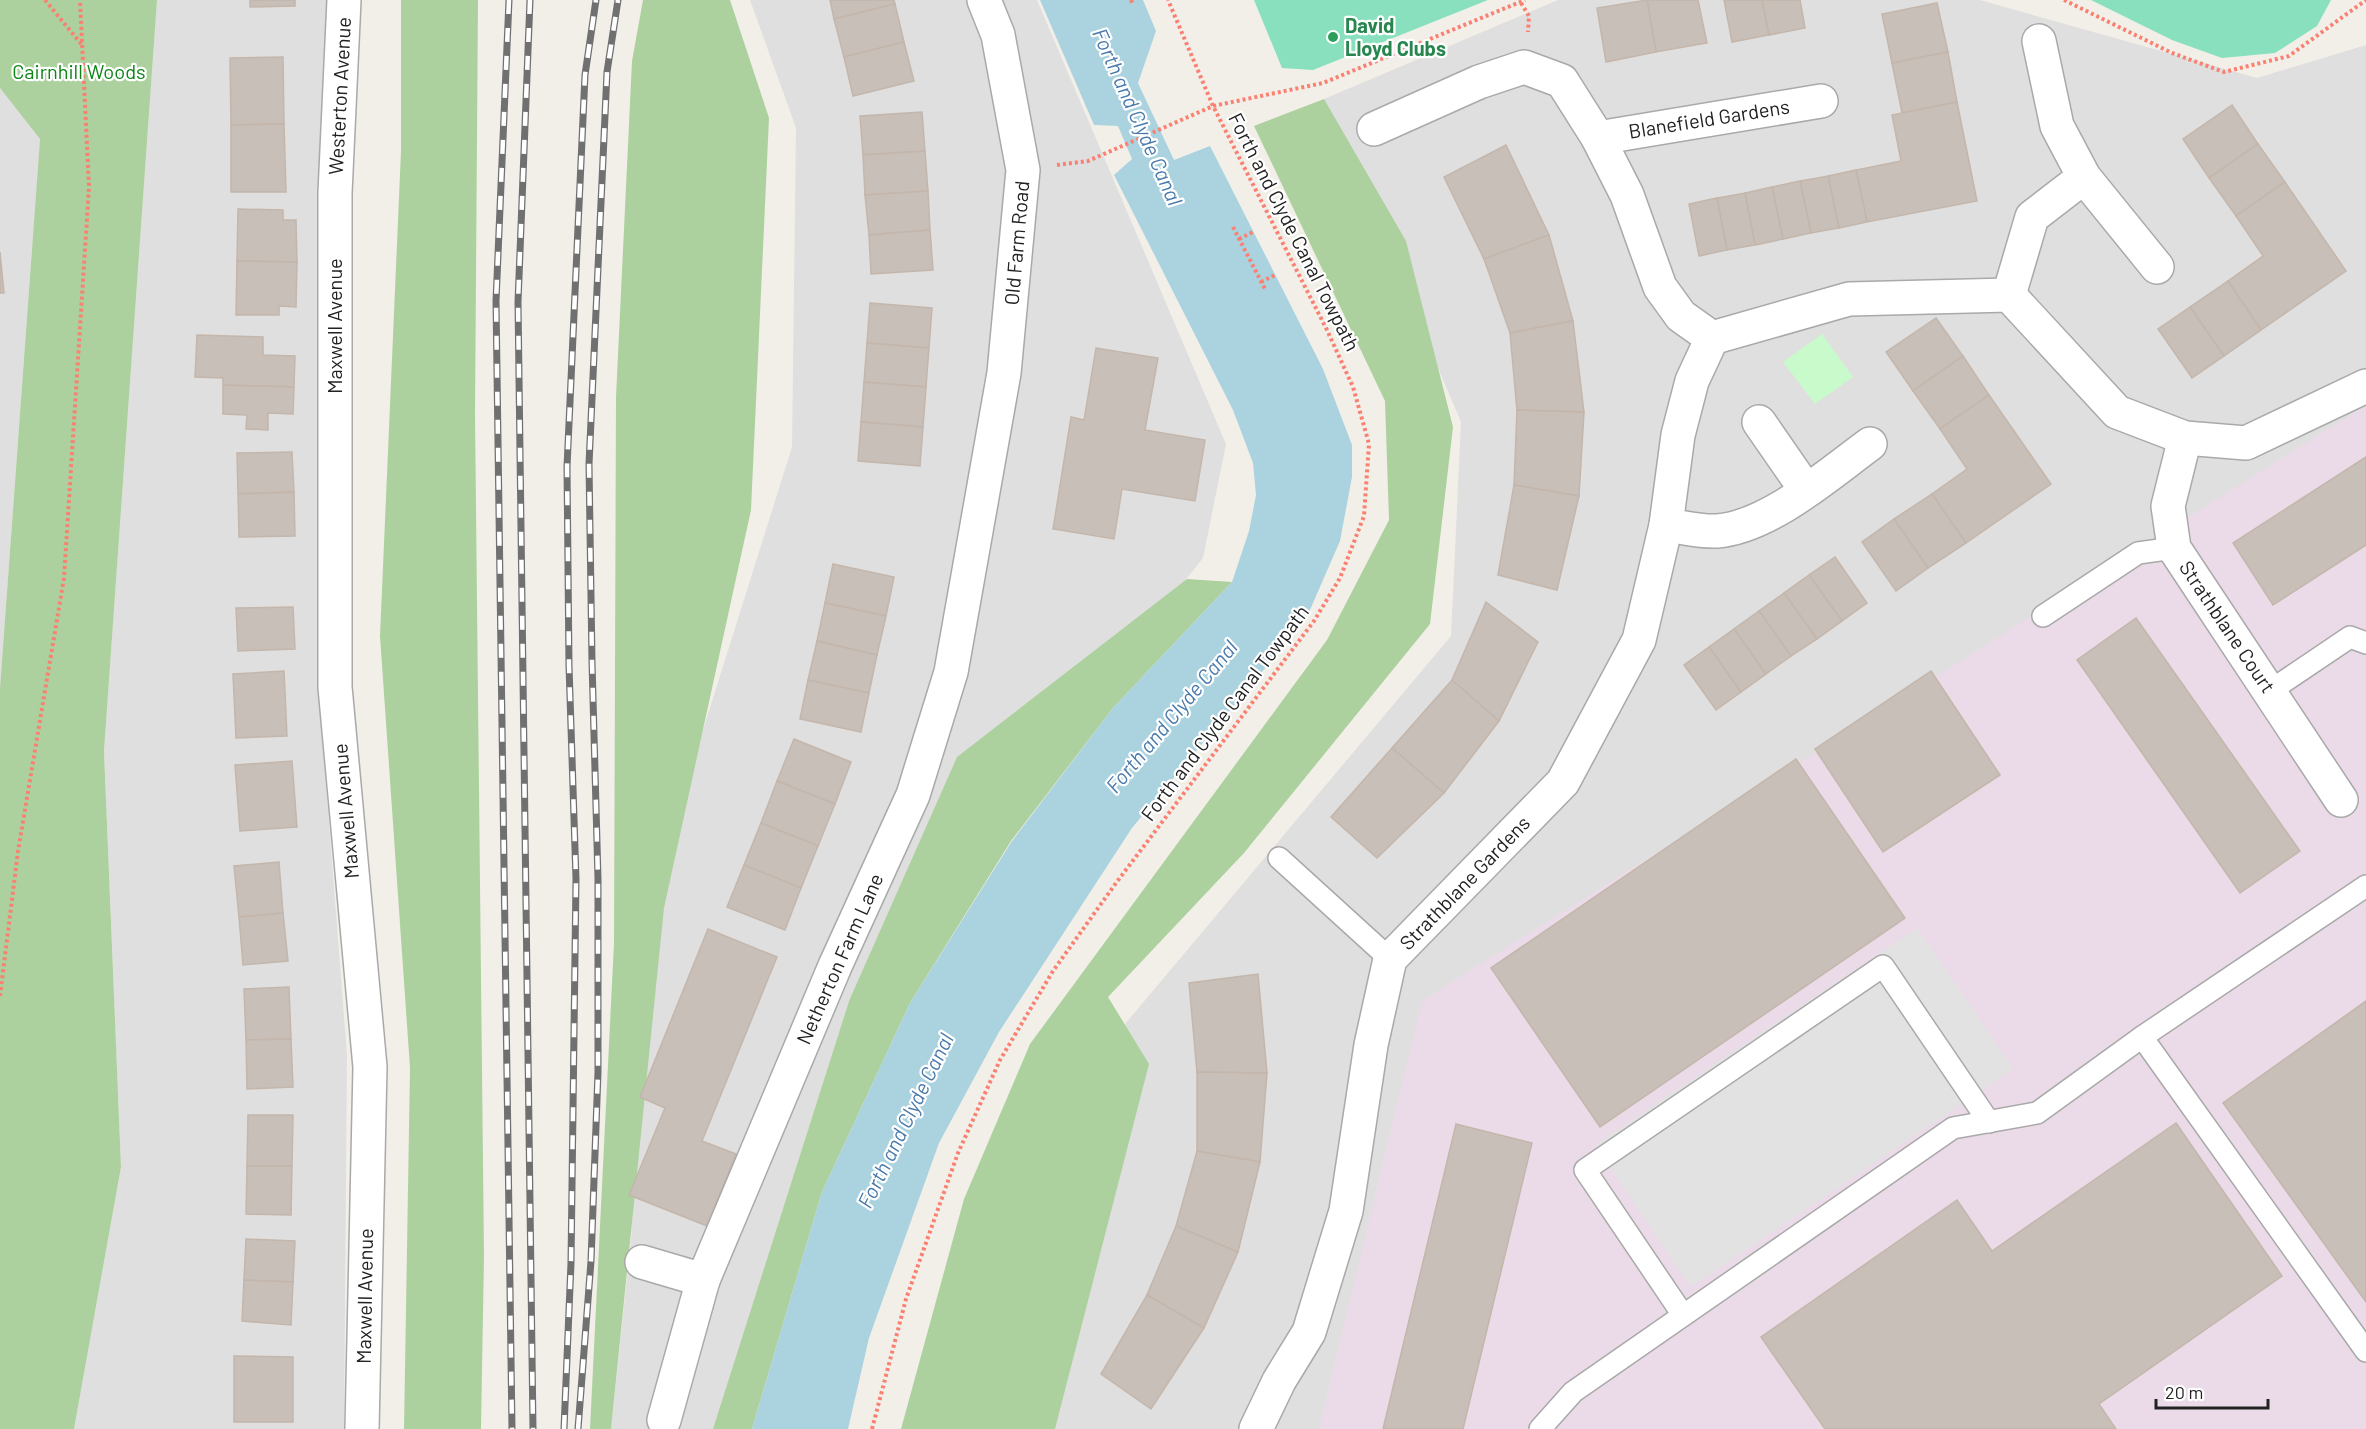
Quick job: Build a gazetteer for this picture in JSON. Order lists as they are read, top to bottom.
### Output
{
  "streets": {
    "street": [
      "Westerton Avenue",
      "Blanefield Gardens",
      "Old Farm Road",
      "Maxwell Avenue",
      "Strathblane Court",
      "Strathblane Gardens",
      "Netherton Farm Lane"
    ],
    "path": ["Forth and Clyde Canal Towpath"]
  },
  "crossings": [
    ["Westerton Avenue", "Maxwell Avenue"],
    ["Blanefield Gardens", "Strathblane Gardens"],
    ["Old Farm Road", "Netherton Farm Lane"]
  ],
  "water": ["Forth and Clyde Canal"],
  "parks": ["Cairnhill Woods"],
  "places": ["David Lloyd Clubs"],
  "scale_bar": "20 m"
}
